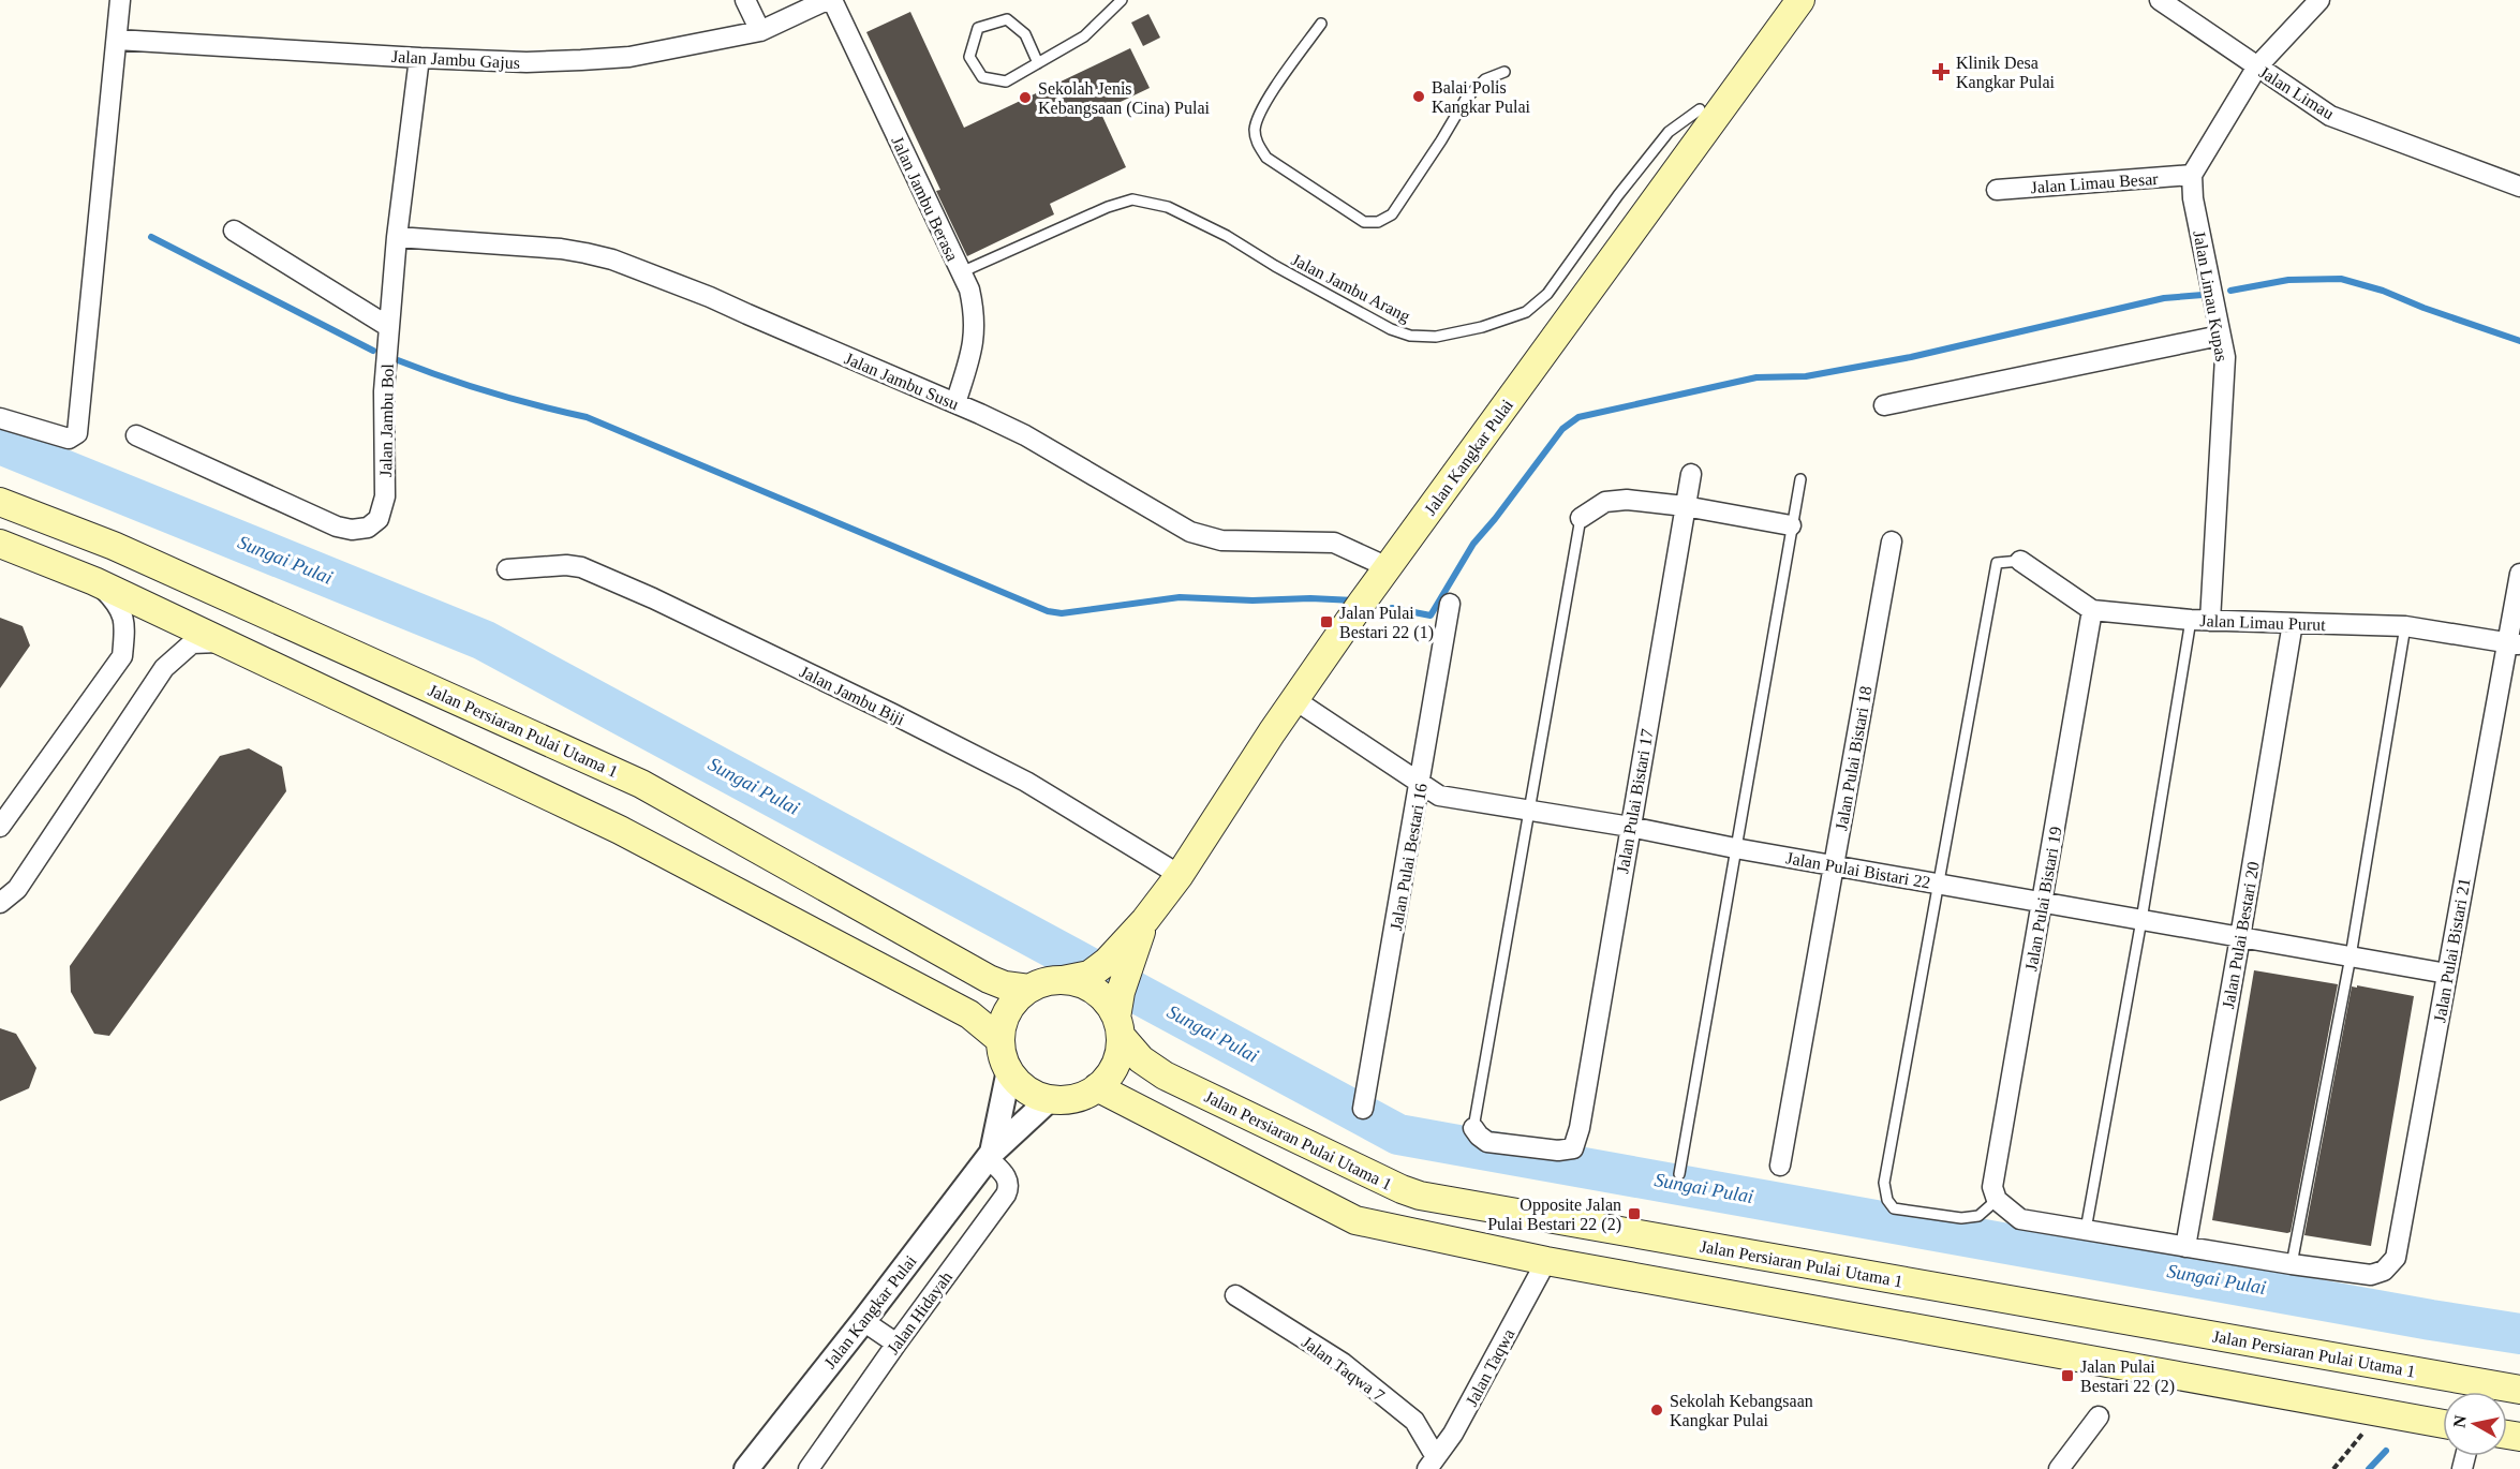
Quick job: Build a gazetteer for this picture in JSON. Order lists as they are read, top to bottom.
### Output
{
  "streets": {
    "main road": ["Jalan Kangkar Pulai", "Jalan Persiaran Pulai Utama 1"],
    "street": [
      "Jalan Jambu Gajus",
      "Jalan Limau",
      "Jalan Limau Besar",
      "Jalan Jambu Berasa",
      "Jalan Limau Kupas",
      "Jalan Jambu Susu",
      "Jalan Jambu Bol",
      "Jalan Limau Purut",
      "Jalan Jambu Biji",
      "Jalan Pulai Bistari 18",
      "Jalan Pulai Bistari 17",
      "Jalan Pulai Bestari 16",
      "Jalan Pulai Bistari 22",
      "Jalan Pulai Bistari 19",
      "Jalan Pulai Bestari 20",
      "Jalan Pulai Bistari 21",
      "Jalan Hidayah",
      "Jalan Taqwa",
      "Jalan Taqwa 7"
    ],
    "lane": ["Jalan Jambu Arang"]
  },
  "crossings": [
    ["Jalan Jambu Gajus", "Jalan Jambu Bol"],
    ["Jalan Limau Besar", "Jalan Limau Kupas"],
    ["Jalan Jambu Berasa", "Jalan Jambu Arang"],
    ["Jalan Jambu Berasa", "Jalan Jambu Susu"],
    ["Jalan Limau Kupas", "Jalan Limau Purut"],
    ["Jalan Jambu Susu", "Jalan Jambu Bol"],
    ["Jalan Jambu Susu", "Jalan Kangkar Pulai"],
    ["Jalan Kangkar Pulai", "Jalan Jambu Biji"],
    ["Jalan Kangkar Pulai", "Jalan Persiaran Pulai Utama 1"],
    ["Jalan Kangkar Pulai", "Jalan Pulai Bistari 22"],
    ["Jalan Kangkar Pulai", "Jalan Hidayah"],
    ["Jalan Limau Purut", "Jalan Pulai Bistari 19"],
    ["Jalan Limau Purut", "Jalan Pulai Bestari 20"],
    ["Jalan Limau Purut", "Jalan Pulai Bistari 21"],
    ["Jalan Pulai Bistari 18", "Jalan Pulai Bistari 22"],
    ["Jalan Pulai Bistari 17", "Jalan Pulai Bistari 22"],
    ["Jalan Pulai Bestari 16", "Jalan Pulai Bistari 22"],
    ["Jalan Pulai Bistari 22", "Jalan Pulai Bistari 19"],
    ["Jalan Pulai Bistari 22", "Jalan Pulai Bestari 20"],
    ["Jalan Pulai Bistari 22", "Jalan Pulai Bistari 21"],
    ["Jalan Taqwa", "Jalan Taqwa 7"]
  ],
  "water": ["Sungai Pulai"],
  "places": {
    "health": ["Klinik Desa Kangkar Pulai"],
    "other": ["Balai Polis Kangkar Pulai", "Sekolah Jenis Kebangsaan (Cina) Pulai", "Sekolah Kebangsaan Kangkar Pulai"],
    "transit": ["Jalan Pulai Bestari 22 (1)", "Opposite Jalan Pulai Bestari 22 (2)", "Jalan Pulai Bestari 22 (2)"]
  },
  "north": "left"
}
